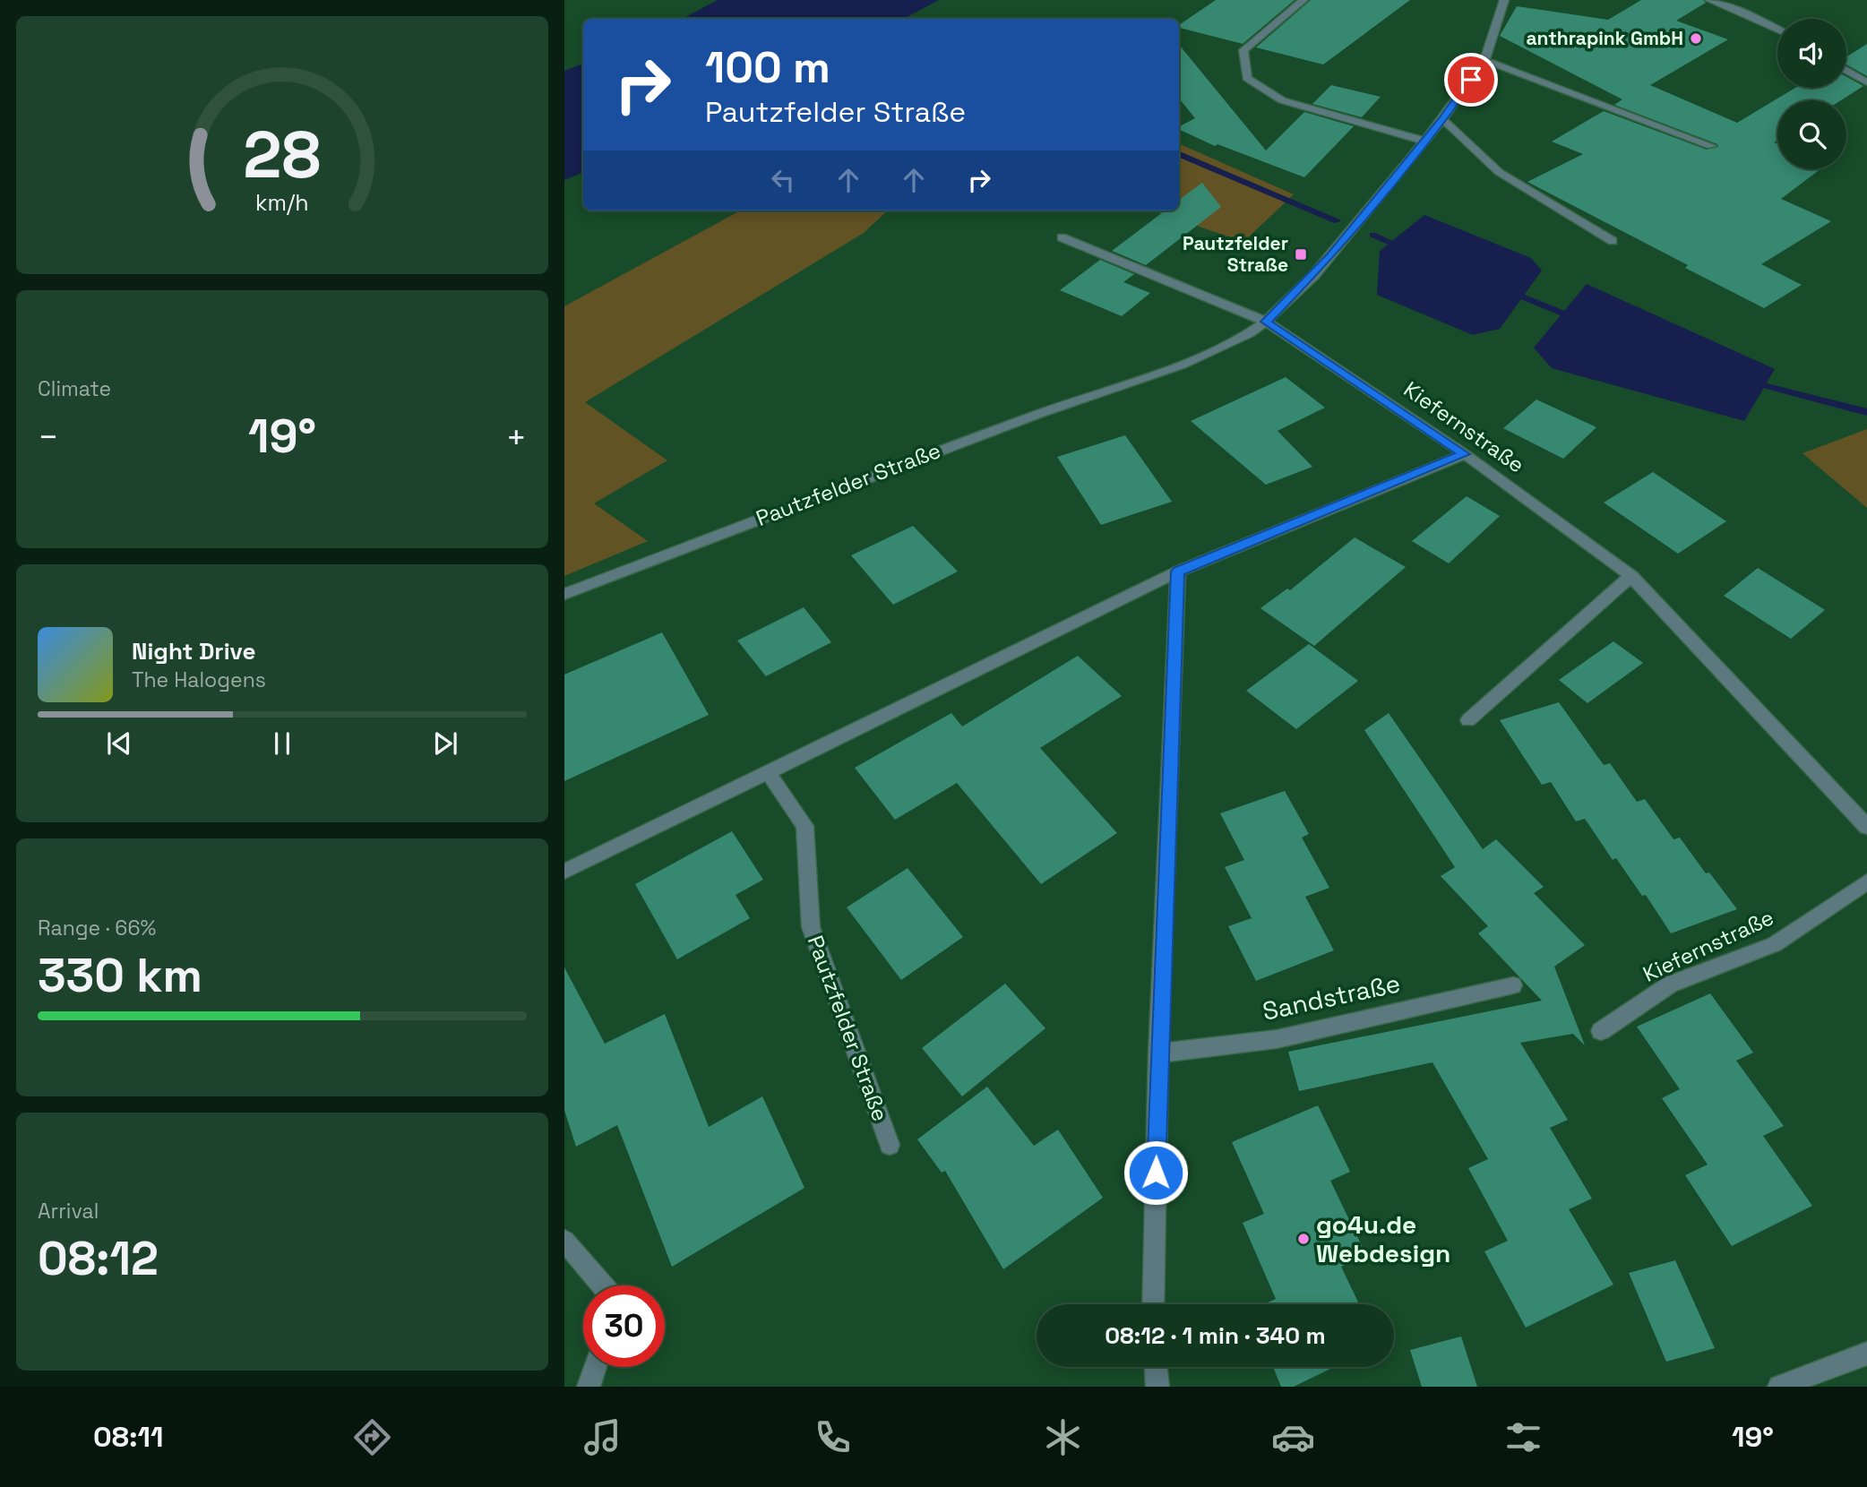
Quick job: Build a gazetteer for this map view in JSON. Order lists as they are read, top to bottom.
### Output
{
  "streets": {
    "street": ["Kiefernstraße", "Pautzfelder Straße", "Sandstraße"]
  },
  "crossings": [
    ["Kiefernstraße", "Pautzfelder Straße"]
  ],
  "places": {
    "other": ["anthrapink GmbH", "go4u.de Webdesign"],
    "transit": ["Pautzfelder Straße"]
  },
  "page": {
    "turn": ["100 m", "Pautzfelder Straße"],
    "tile": [
      "Climate",
      ["Range · 66%", "330 km"],
      ["Arrival", "08:12"]
    ],
    "heat": ["−", "19°", "+"],
    "song": ["Night Drive", "The Halogens"],
    "limit": "30",
    "trip": "08:12 · 1 min · 340 m",
    "tabs": ["08:11", "19°"],
    "gauge": ["28", "km/h"]
  }
}
